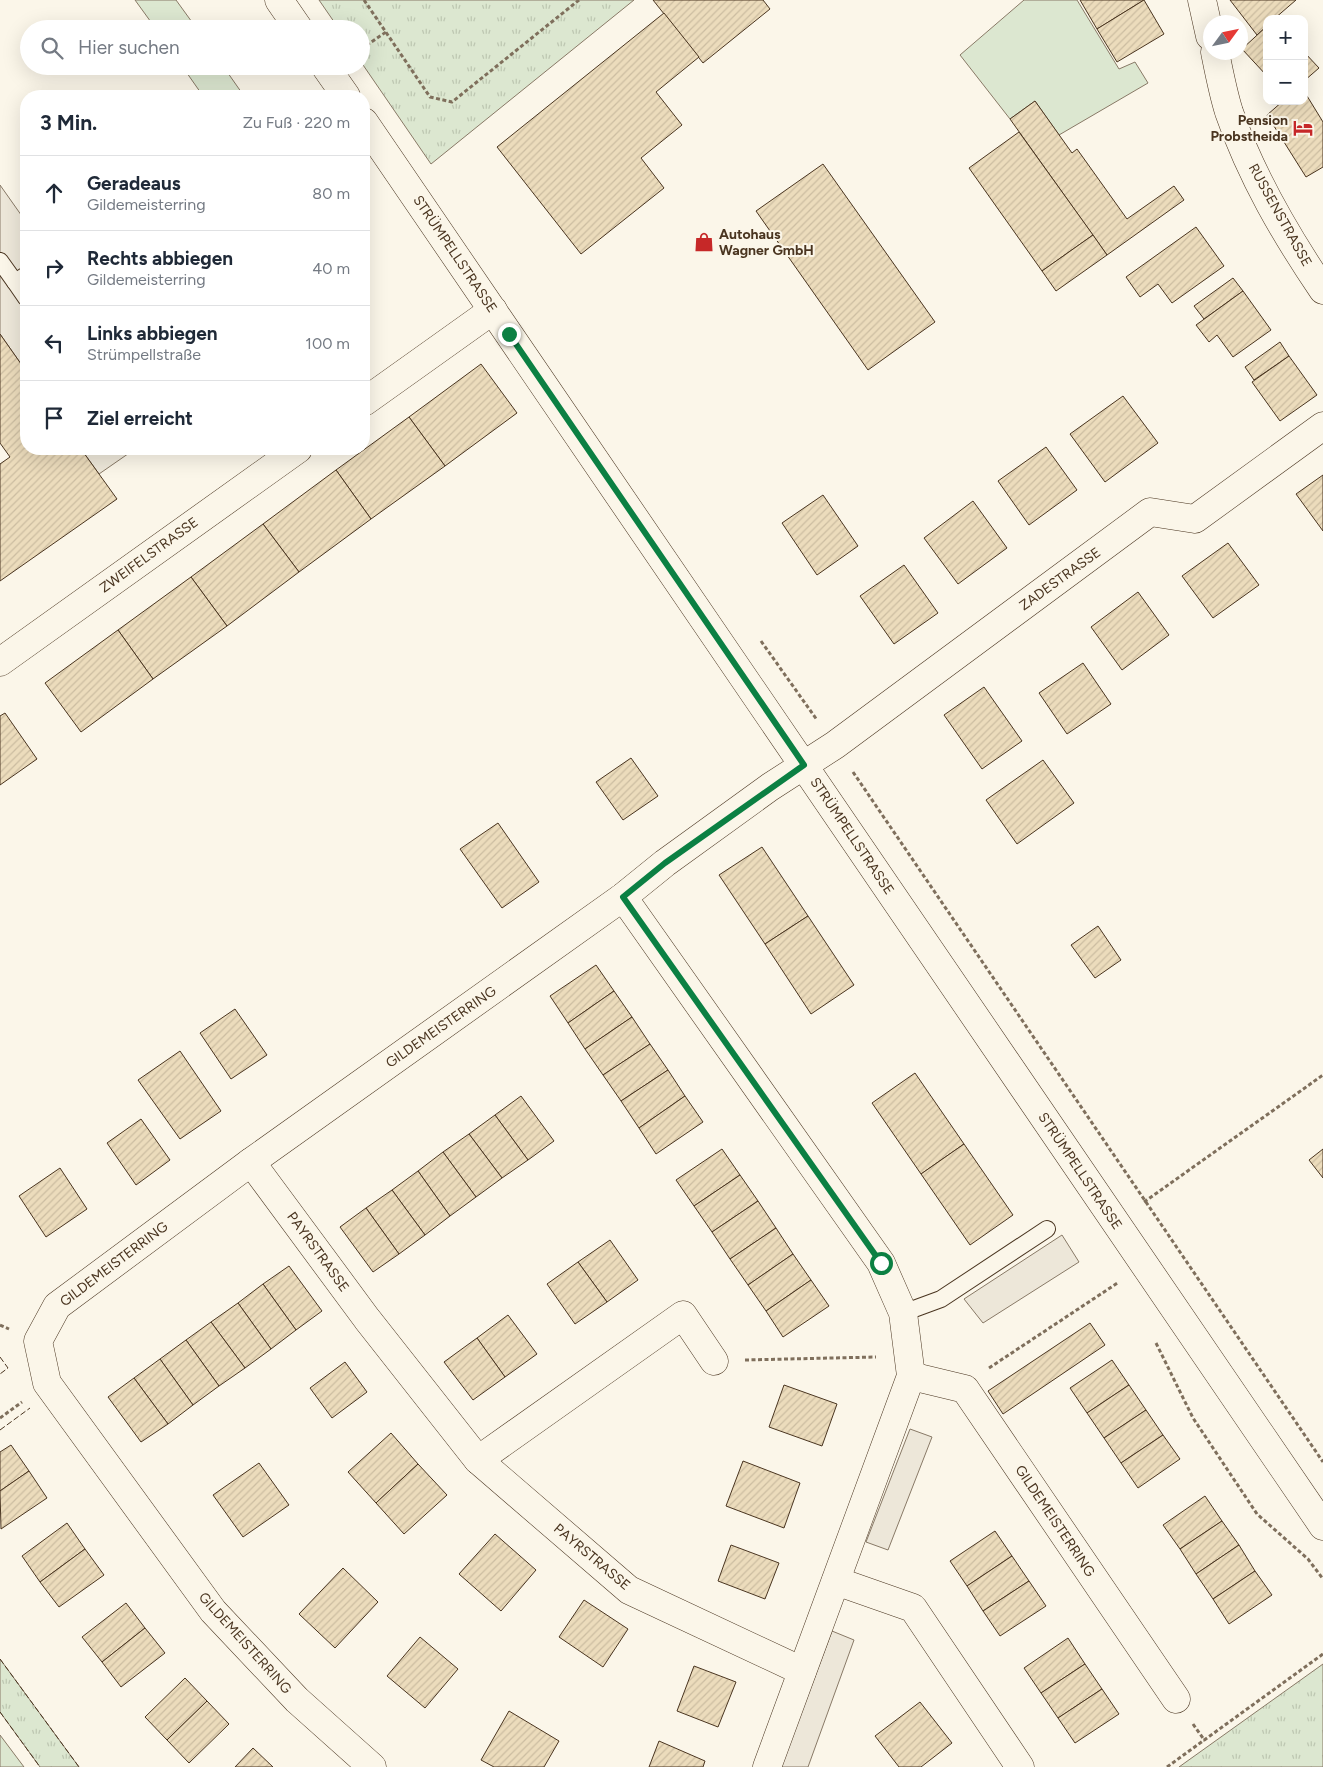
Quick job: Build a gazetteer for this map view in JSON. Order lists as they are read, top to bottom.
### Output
{
  "streets": {
    "street": [
      "RUSSENSTRASSE",
      "STRÜMPELLSTRASSE",
      "ZWEIFELSTRASSE",
      "ZADESTRASSE",
      "GILDEMEISTERRING",
      "PAYRSTRASSE"
    ]
  },
  "crossings": [
    ["STRÜMPELLSTRASSE", "ZADESTRASSE"],
    ["STRÜMPELLSTRASSE", "GILDEMEISTERRING"],
    ["ZADESTRASSE", "GILDEMEISTERRING"],
    ["GILDEMEISTERRING", "PAYRSTRASSE"]
  ],
  "places": {
    "hotel": ["Pension Probstheida"],
    "shop": ["Autohaus Wagner GmbH"]
  },
  "north": "top right",
  "page": {
    "map_buttons": ["+", "−"],
    "search": "Hier suchen",
    "heading": ["3 Min.", "Zu Fuß · 220 m"],
    "list": [
      ["Geradeaus", "Gildemeisterring", "80 m"],
      ["Rechts abbiegen", "Gildemeisterring", "40 m"],
      ["Links abbiegen", "Strümpellstraße", "100 m"],
      "Ziel erreicht"
    ]
  }
}
